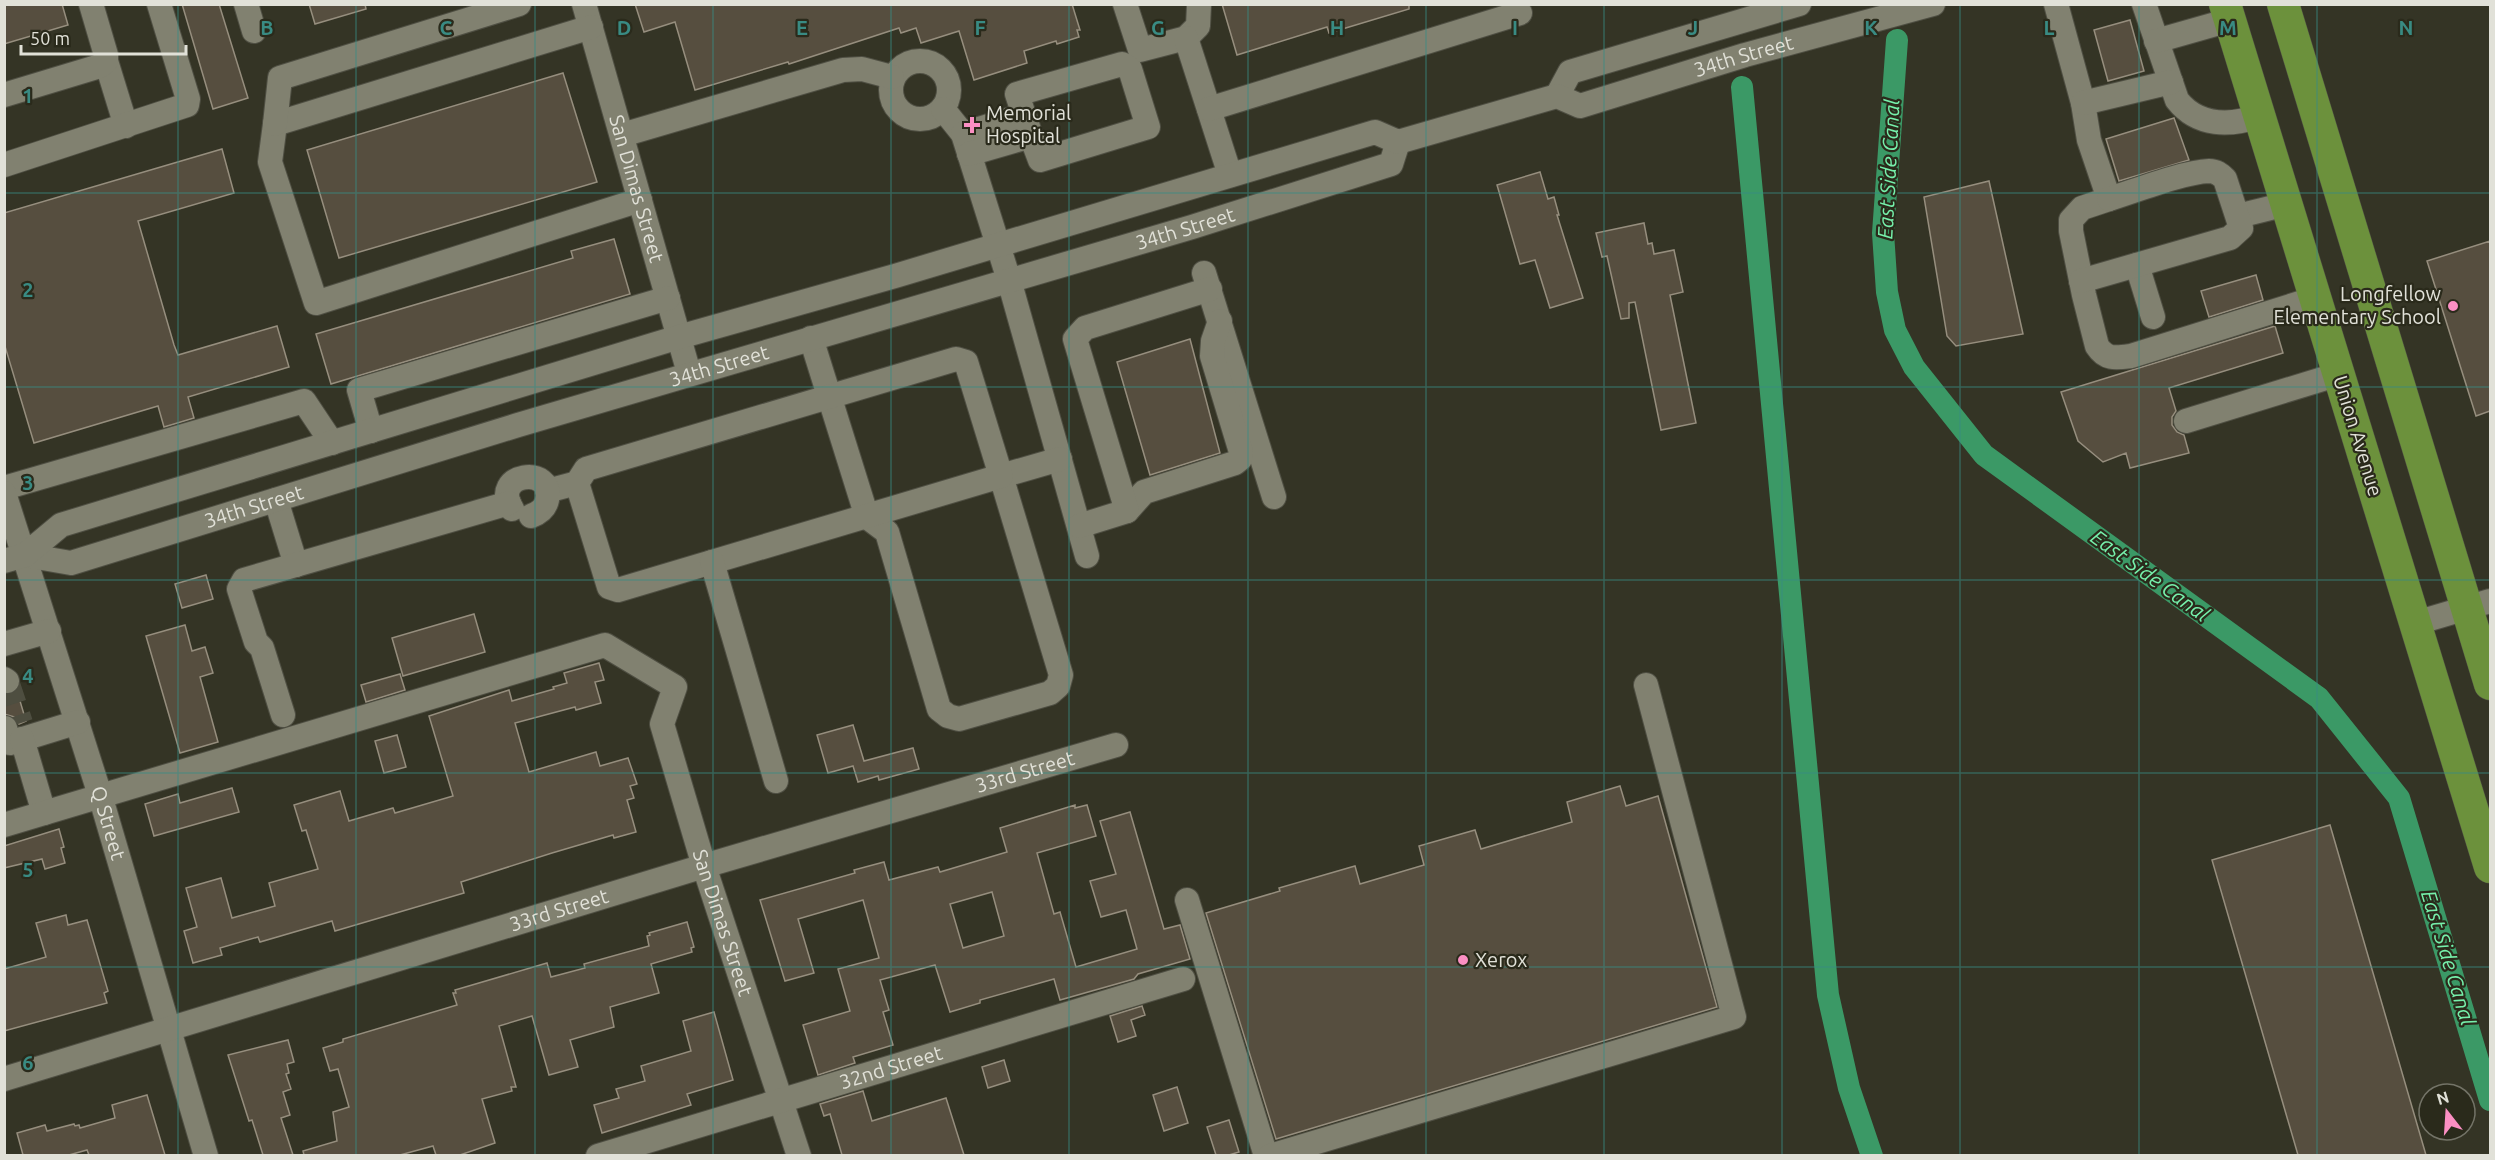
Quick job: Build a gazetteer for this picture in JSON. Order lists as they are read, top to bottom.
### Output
{
  "streets": {
    "main road": ["Union Avenue"],
    "street": [
      "34th Street",
      "San Dimas Street",
      "33rd Street",
      "Q Street",
      "32nd Street"
    ]
  },
  "crossings": [
    ["34th Street", "San Dimas Street"],
    ["34th Street", "Q Street"],
    ["San Dimas Street", "33rd Street"],
    ["San Dimas Street", "Q Street"],
    ["San Dimas Street", "32nd Street"],
    ["33rd Street", "Q Street"]
  ],
  "water": ["East Side Canal"],
  "places": {
    "health": ["Memorial Hospital"],
    "other": ["Longfellow Elementary School", "Xerox"]
  },
  "scale_bar": "50 m",
  "north": "top",
  "grid": {
    "columns": [
      "B",
      "C",
      "D",
      "E",
      "F",
      "G",
      "H",
      "I",
      "J",
      "K",
      "L",
      "M",
      "N"
    ],
    "rows": [
      "1",
      "2",
      "3",
      "4",
      "5",
      "6"
    ]
  }
}
